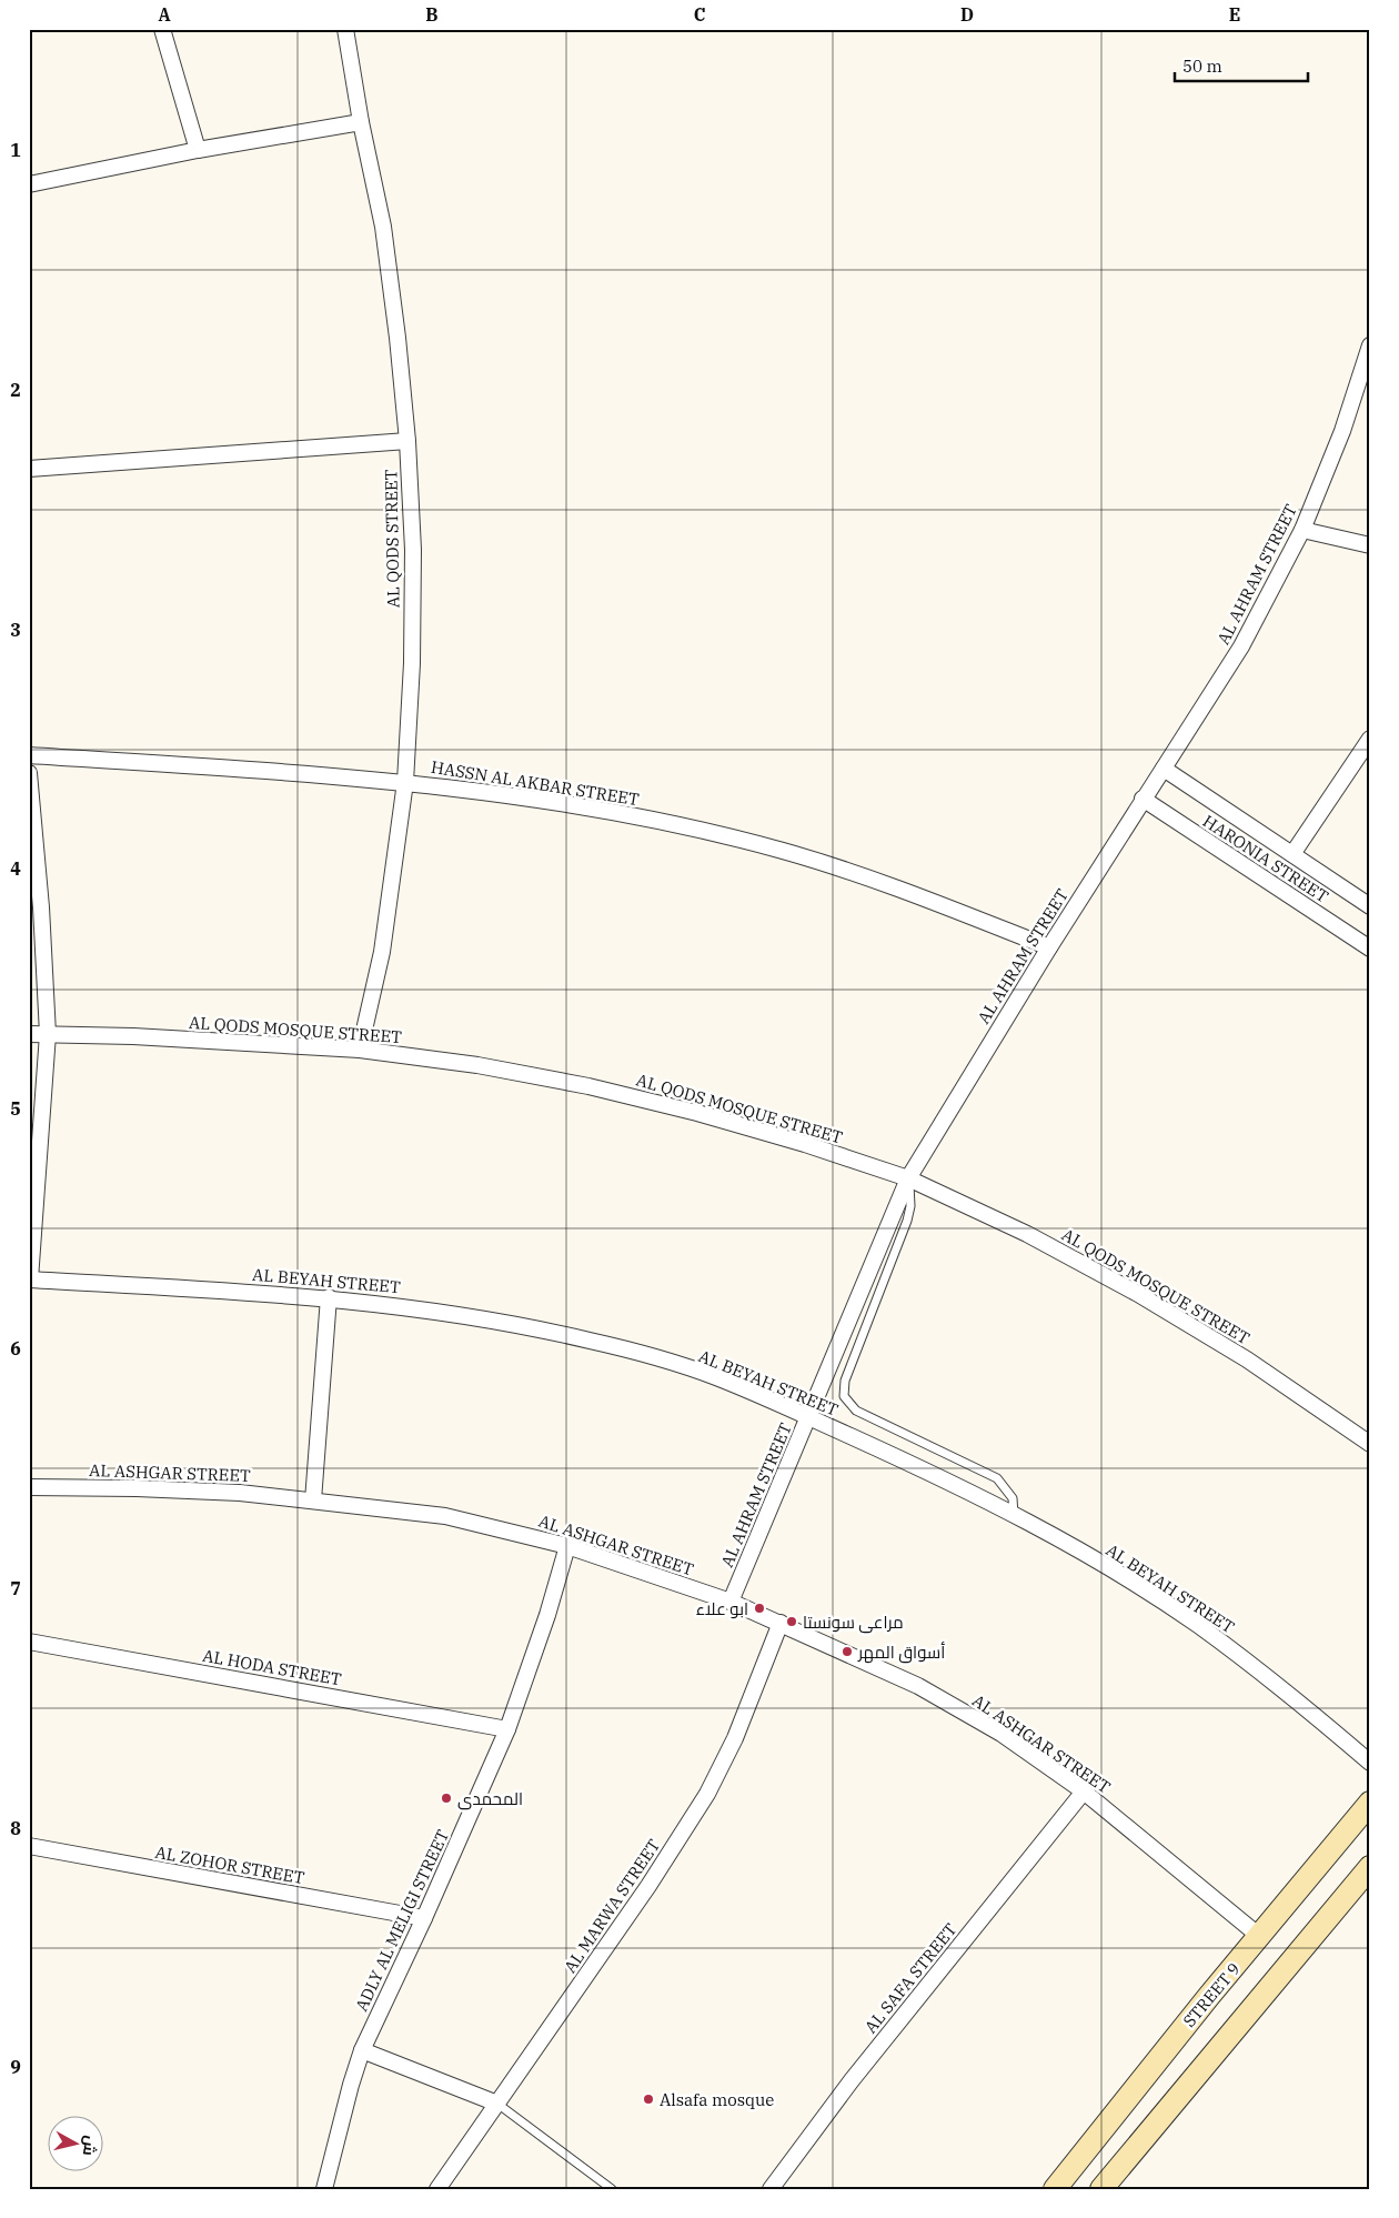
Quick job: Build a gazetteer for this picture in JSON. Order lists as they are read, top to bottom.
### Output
{
  "streets": {
    "main road": ["STREET 9"],
    "street": [
      "AL QODS STREET",
      "AL AHRAM STREET",
      "HASSN AL AKBAR STREET",
      "HARONIA STREET",
      "AL QODS MOSQUE STREET",
      "AL BEYAH STREET",
      "AL ASHGAR STREET",
      "AL HODA STREET",
      "AL ZOHOR STREET",
      "AL MARWA STREET",
      "ADLY AL MELIGI STREET",
      "AL SAFA STREET"
    ]
  },
  "crossings": [
    ["AL QODS STREET", "HASSN AL AKBAR STREET"],
    ["AL QODS STREET", "AL QODS MOSQUE STREET"],
    ["AL AHRAM STREET", "HASSN AL AKBAR STREET"],
    ["AL AHRAM STREET", "HARONIA STREET"],
    ["AL AHRAM STREET", "AL QODS MOSQUE STREET"],
    ["AL AHRAM STREET", "AL BEYAH STREET"],
    ["AL AHRAM STREET", "AL ASHGAR STREET"],
    ["AL ASHGAR STREET", "AL MARWA STREET"],
    ["AL ASHGAR STREET", "ADLY AL MELIGI STREET"],
    ["AL ASHGAR STREET", "AL SAFA STREET"],
    ["AL ASHGAR STREET", "STREET 9"],
    ["AL HODA STREET", "ADLY AL MELIGI STREET"],
    ["AL ZOHOR STREET", "ADLY AL MELIGI STREET"]
  ],
  "places": [
    "ابو علاء",
    "مراعى سونستا",
    "أسواق المهر",
    "المحمدى",
    "Alsafa mosque"
  ],
  "scale_bar": "50 m",
  "north": "right",
  "grid": {
    "columns": [
      "A",
      "B",
      "C",
      "D",
      "E"
    ],
    "rows": [
      "1",
      "2",
      "3",
      "4",
      "5",
      "6",
      "7",
      "8",
      "9"
    ]
  }
}
